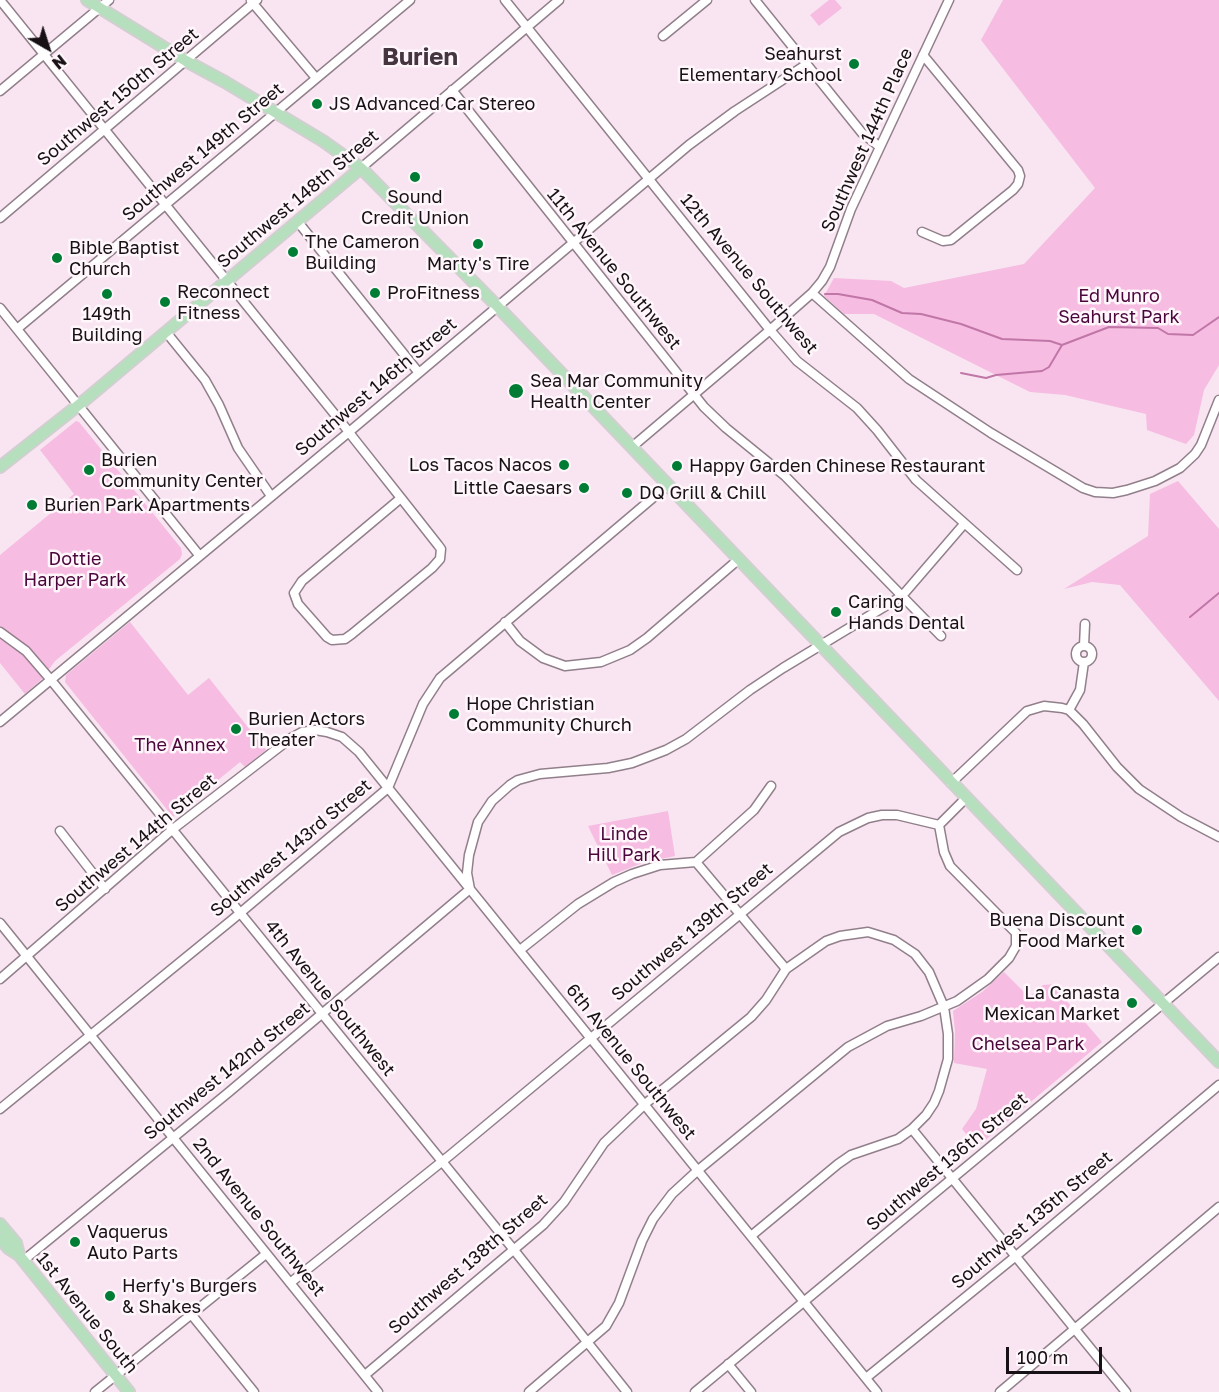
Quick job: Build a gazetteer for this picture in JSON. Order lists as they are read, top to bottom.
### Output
{
  "streets": {
    "main road": ["Southwest 148th Street", "1st Avenue South"],
    "street": [
      "Southwest 150th Street",
      "Southwest 144th Place",
      "Southwest 149th Street",
      "11th Avenue Southwest",
      "12th Avenue Southwest",
      "Southwest 146th Street",
      "Southwest 144th Street",
      "Southwest 143rd Street",
      "Southwest 139th Street",
      "4th Avenue Southwest",
      "6th Avenue Southwest",
      "Southwest 142nd Street",
      "Southwest 136th Street",
      "2nd Avenue Southwest",
      "Southwest 135th Street",
      "Southwest 138th Street"
    ]
  },
  "crossings": [
    ["Southwest 148th Street", "11th Avenue Southwest"],
    ["Southwest 148th Street", "12th Avenue Southwest"],
    ["11th Avenue Southwest", "Southwest 146th Street"],
    ["12th Avenue Southwest", "Southwest 146th Street"],
    ["Southwest 146th Street", "4th Avenue Southwest"],
    ["Southwest 144th Street", "4th Avenue Southwest"],
    ["Southwest 144th Street", "6th Avenue Southwest"],
    ["Southwest 144th Street", "2nd Avenue Southwest"],
    ["Southwest 143rd Street", "4th Avenue Southwest"],
    ["Southwest 143rd Street", "6th Avenue Southwest"],
    ["Southwest 143rd Street", "2nd Avenue Southwest"],
    ["Southwest 139th Street", "4th Avenue Southwest"],
    ["Southwest 139th Street", "6th Avenue Southwest"],
    ["Southwest 139th Street", "2nd Avenue Southwest"],
    ["4th Avenue Southwest", "Southwest 142nd Street"],
    ["4th Avenue Southwest", "Southwest 138th Street"],
    ["6th Avenue Southwest", "Southwest 142nd Street"],
    ["6th Avenue Southwest", "Southwest 136th Street"],
    ["6th Avenue Southwest", "Southwest 135th Street"],
    ["6th Avenue Southwest", "Southwest 138th Street"],
    ["Southwest 142nd Street", "2nd Avenue Southwest"],
    ["Southwest 142nd Street", "1st Avenue South"],
    ["2nd Avenue Southwest", "Southwest 138th Street"]
  ],
  "districts": ["Burien"],
  "parks": [
    "Ed Munro Seahurst Park",
    "Dottie Harper Park",
    "The Annex",
    "Linde Hill Park",
    "Chelsea Park"
  ],
  "places": [
    "Seahurst Elementary School",
    "JS Advanced Car Stereo",
    "Sound Credit Union",
    "Marty's Tire",
    "The Cameron Building",
    "Bible Baptist Church",
    "ProFitness",
    "149th Building",
    "Reconnect Fitness",
    "Sea Mar Community Health Center",
    "Los Tacos Nacos",
    "Happy Garden Chinese Restaurant",
    "Burien Community Center",
    "Little Caesars",
    "DQ Grill & Chill",
    "Burien Park Apartments",
    "Caring Hands Dental",
    "Hope Christian Community Church",
    "Burien Actors Theater",
    "Buena Discount Food Market",
    "La Canasta Mexican Market",
    "Vaquerus Auto Parts",
    "Herfy's Burgers & Shakes"
  ],
  "scale_bar": "100 m",
  "north": "bottom right"
}
